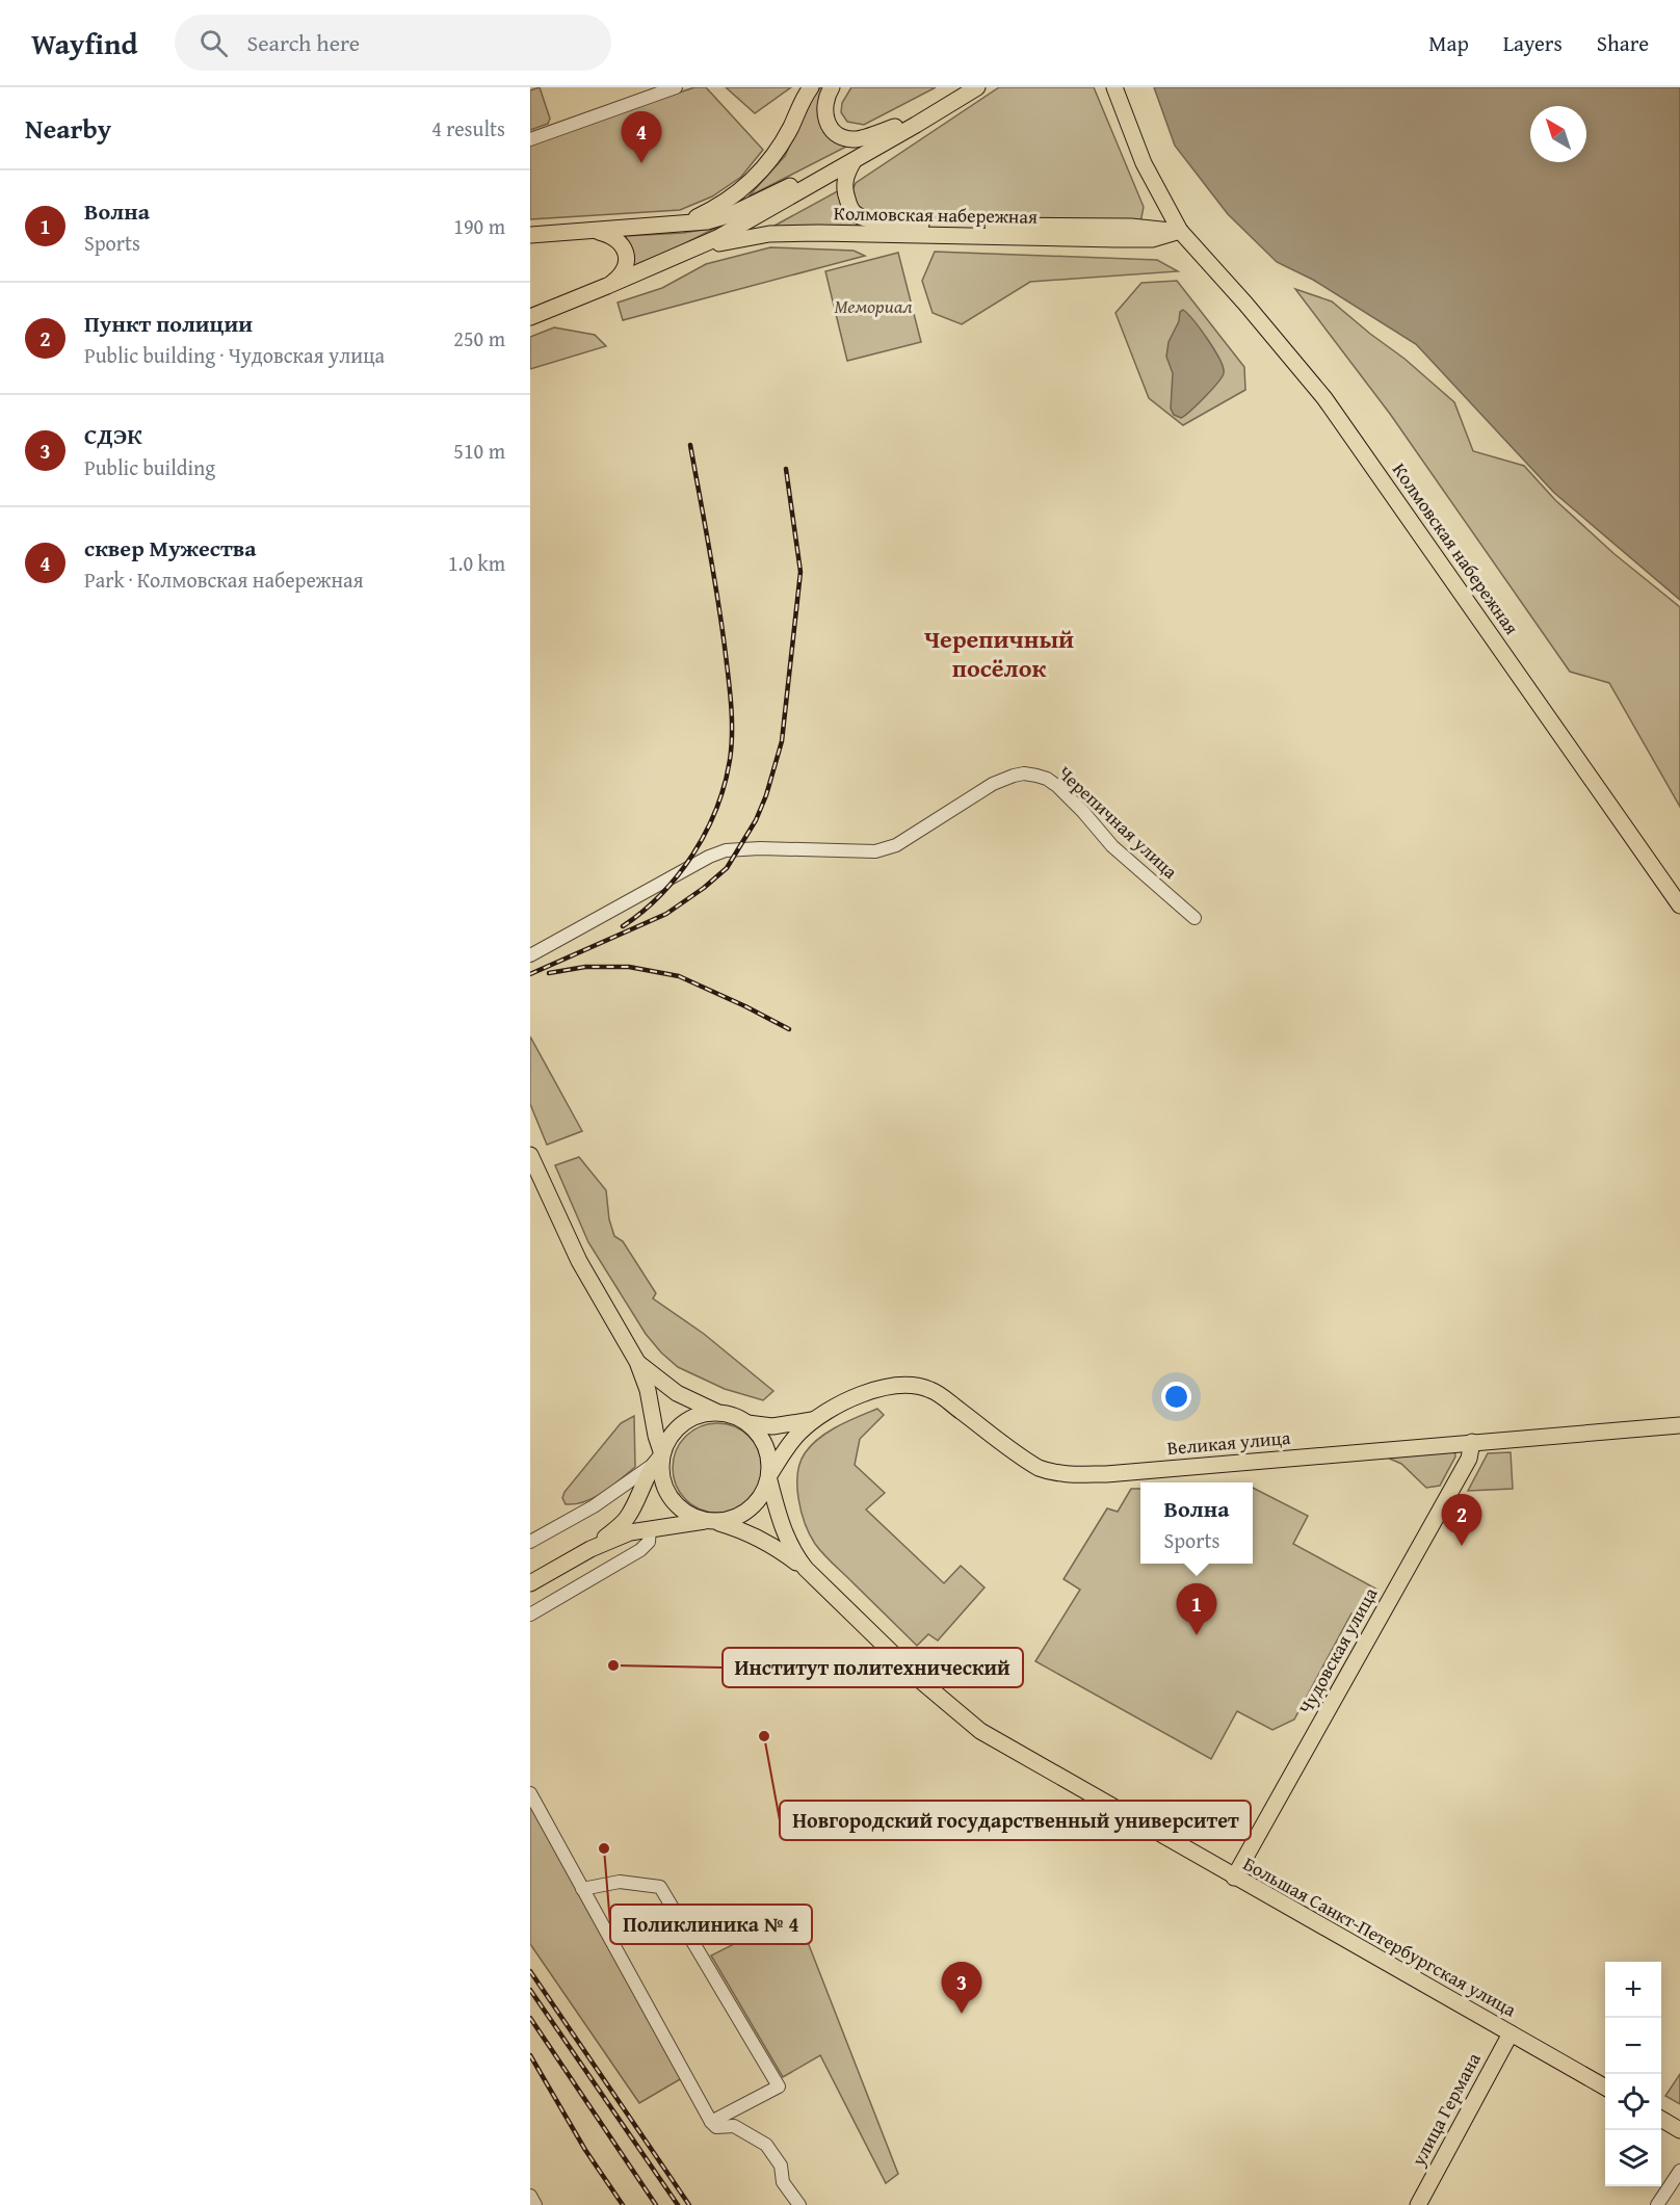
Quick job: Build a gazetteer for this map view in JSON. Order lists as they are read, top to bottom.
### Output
{
  "streets": {
    "main road": [
      "Колмовская набережная",
      "Великая улица",
      "Чудовская улица",
      "Большая Санкт-Петербургская улица",
      "улица Германа"
    ],
    "street": ["Черепичная улица"]
  },
  "crossings": [
    ["Великая улица", "Чудовская улица"],
    ["Чудовская улица", "Большая Санкт-Петербургская улица"],
    ["Большая Санкт-Петербургская улица", "улица Германа"]
  ],
  "districts": ["Черепичный посёлок"],
  "parks": ["Мемориал"],
  "places": ["Институт политехнический", "Новгородский государственный университет", "Поликлиника № 4"],
  "north": "top left",
  "page": {
    "header": "Wayfind",
    "search": "Search here",
    "nav": ["Map", "Layers", "Share"],
    "heading": ["Nearby", "4 results"],
    "pins": [
      "4",
      "2",
      "1",
      "3"
    ],
    "list": [
      {
        "mark": "1",
        "name": "Волна",
        "note": "Sports",
        "value": "190 m"
      },
      {
        "mark": "2",
        "name": "Пункт полиции",
        "note": "Public building · Чудовская улица",
        "value": "250 m"
      },
      {
        "mark": "3",
        "name": "СДЭК",
        "note": "Public building",
        "value": "510 m"
      },
      {
        "mark": "4",
        "name": "сквер Мужества",
        "note": "Park · Колмовская набережная",
        "value": "1.0 km"
      }
    ],
    "popup": ["Волна", "Sports"],
    "map_buttons": ["+", "−"]
  }
}
